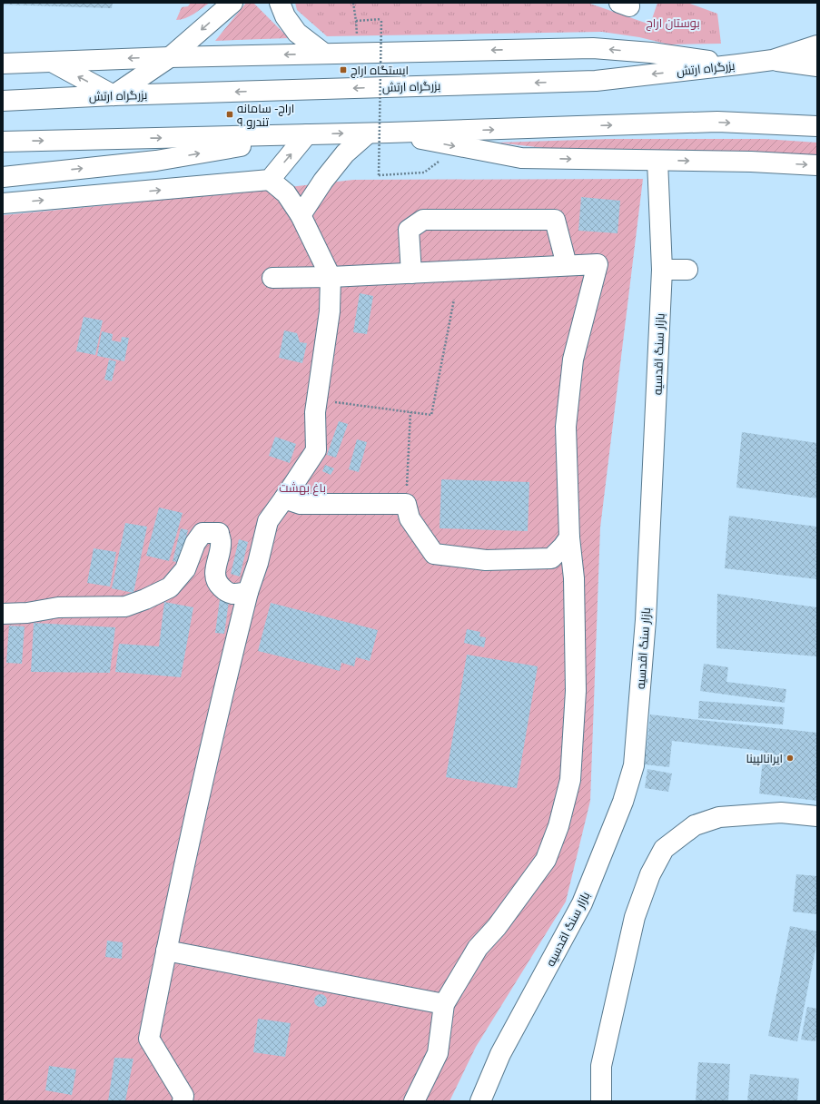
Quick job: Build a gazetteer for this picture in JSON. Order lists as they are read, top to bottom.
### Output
{
  "streets": {
    "main road": ["بزرگراه ارتش", "بازار سنگ اقدسیه"]
  },
  "parks": ["بوستان اراج", "باغ بهشت"],
  "places": {
    "transit": ["ایستگاه اراج", "اراج- سامانه ۹ تندرو"],
    "other": ["ایرانالپینا"]
  }
}
